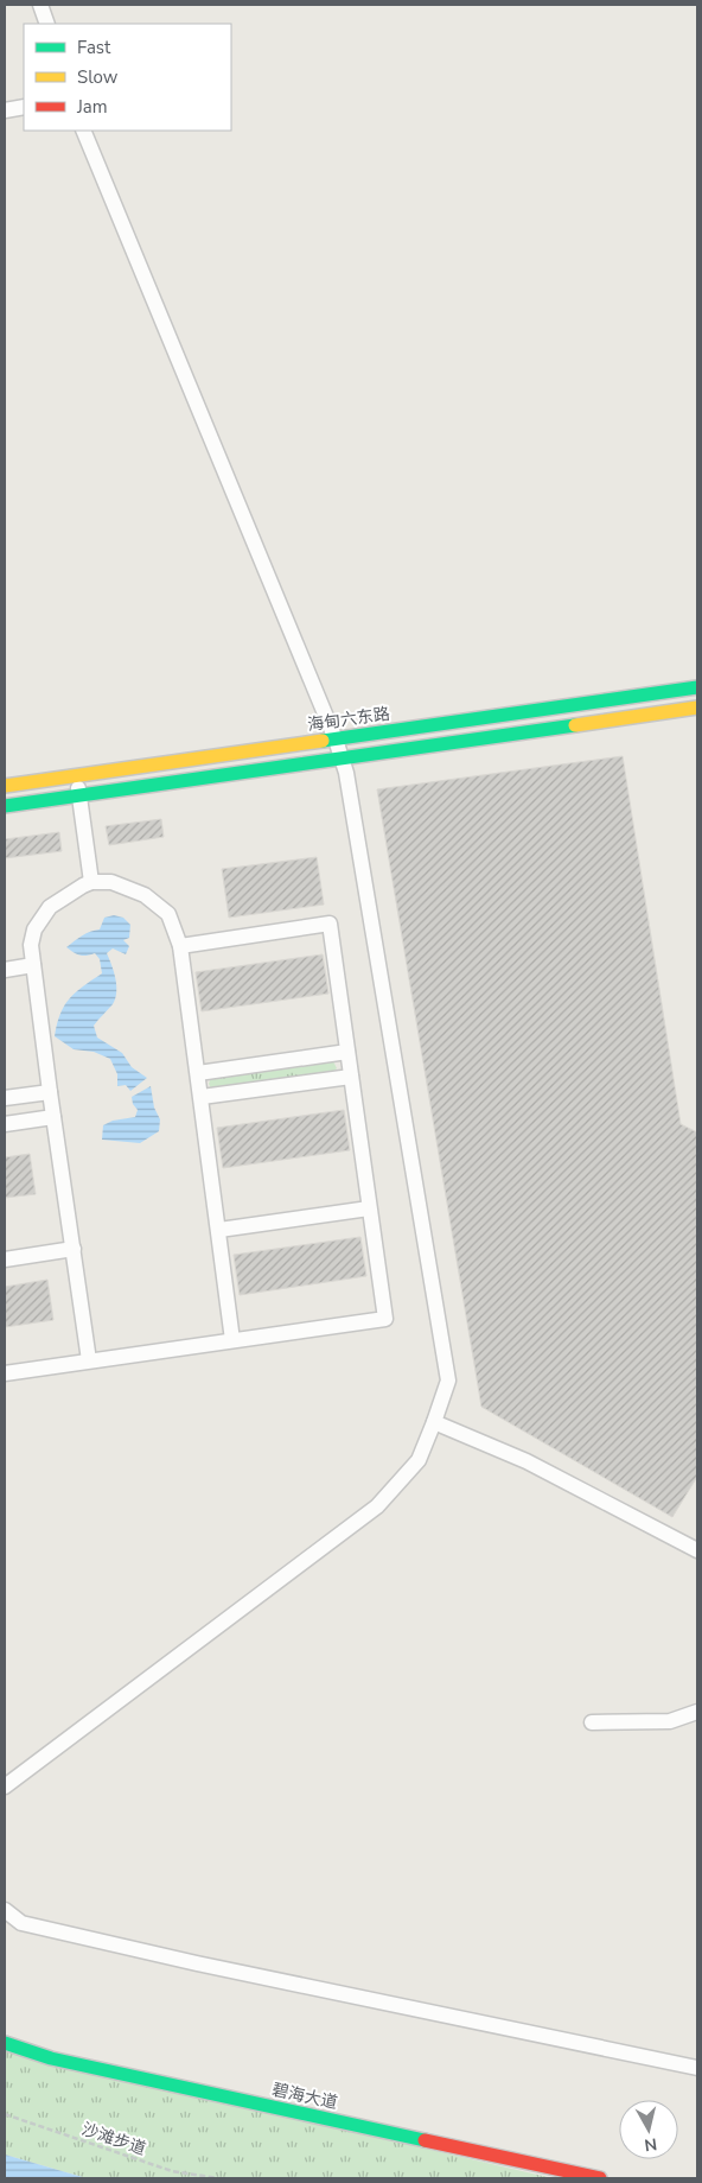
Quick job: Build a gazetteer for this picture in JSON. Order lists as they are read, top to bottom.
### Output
{
  "streets": {
    "main road": ["海甸六东路", "碧海大道"],
    "path": ["沙滩步道"]
  },
  "legend": ["Fast", "Slow", "Jam"],
  "north": "bottom"
}
